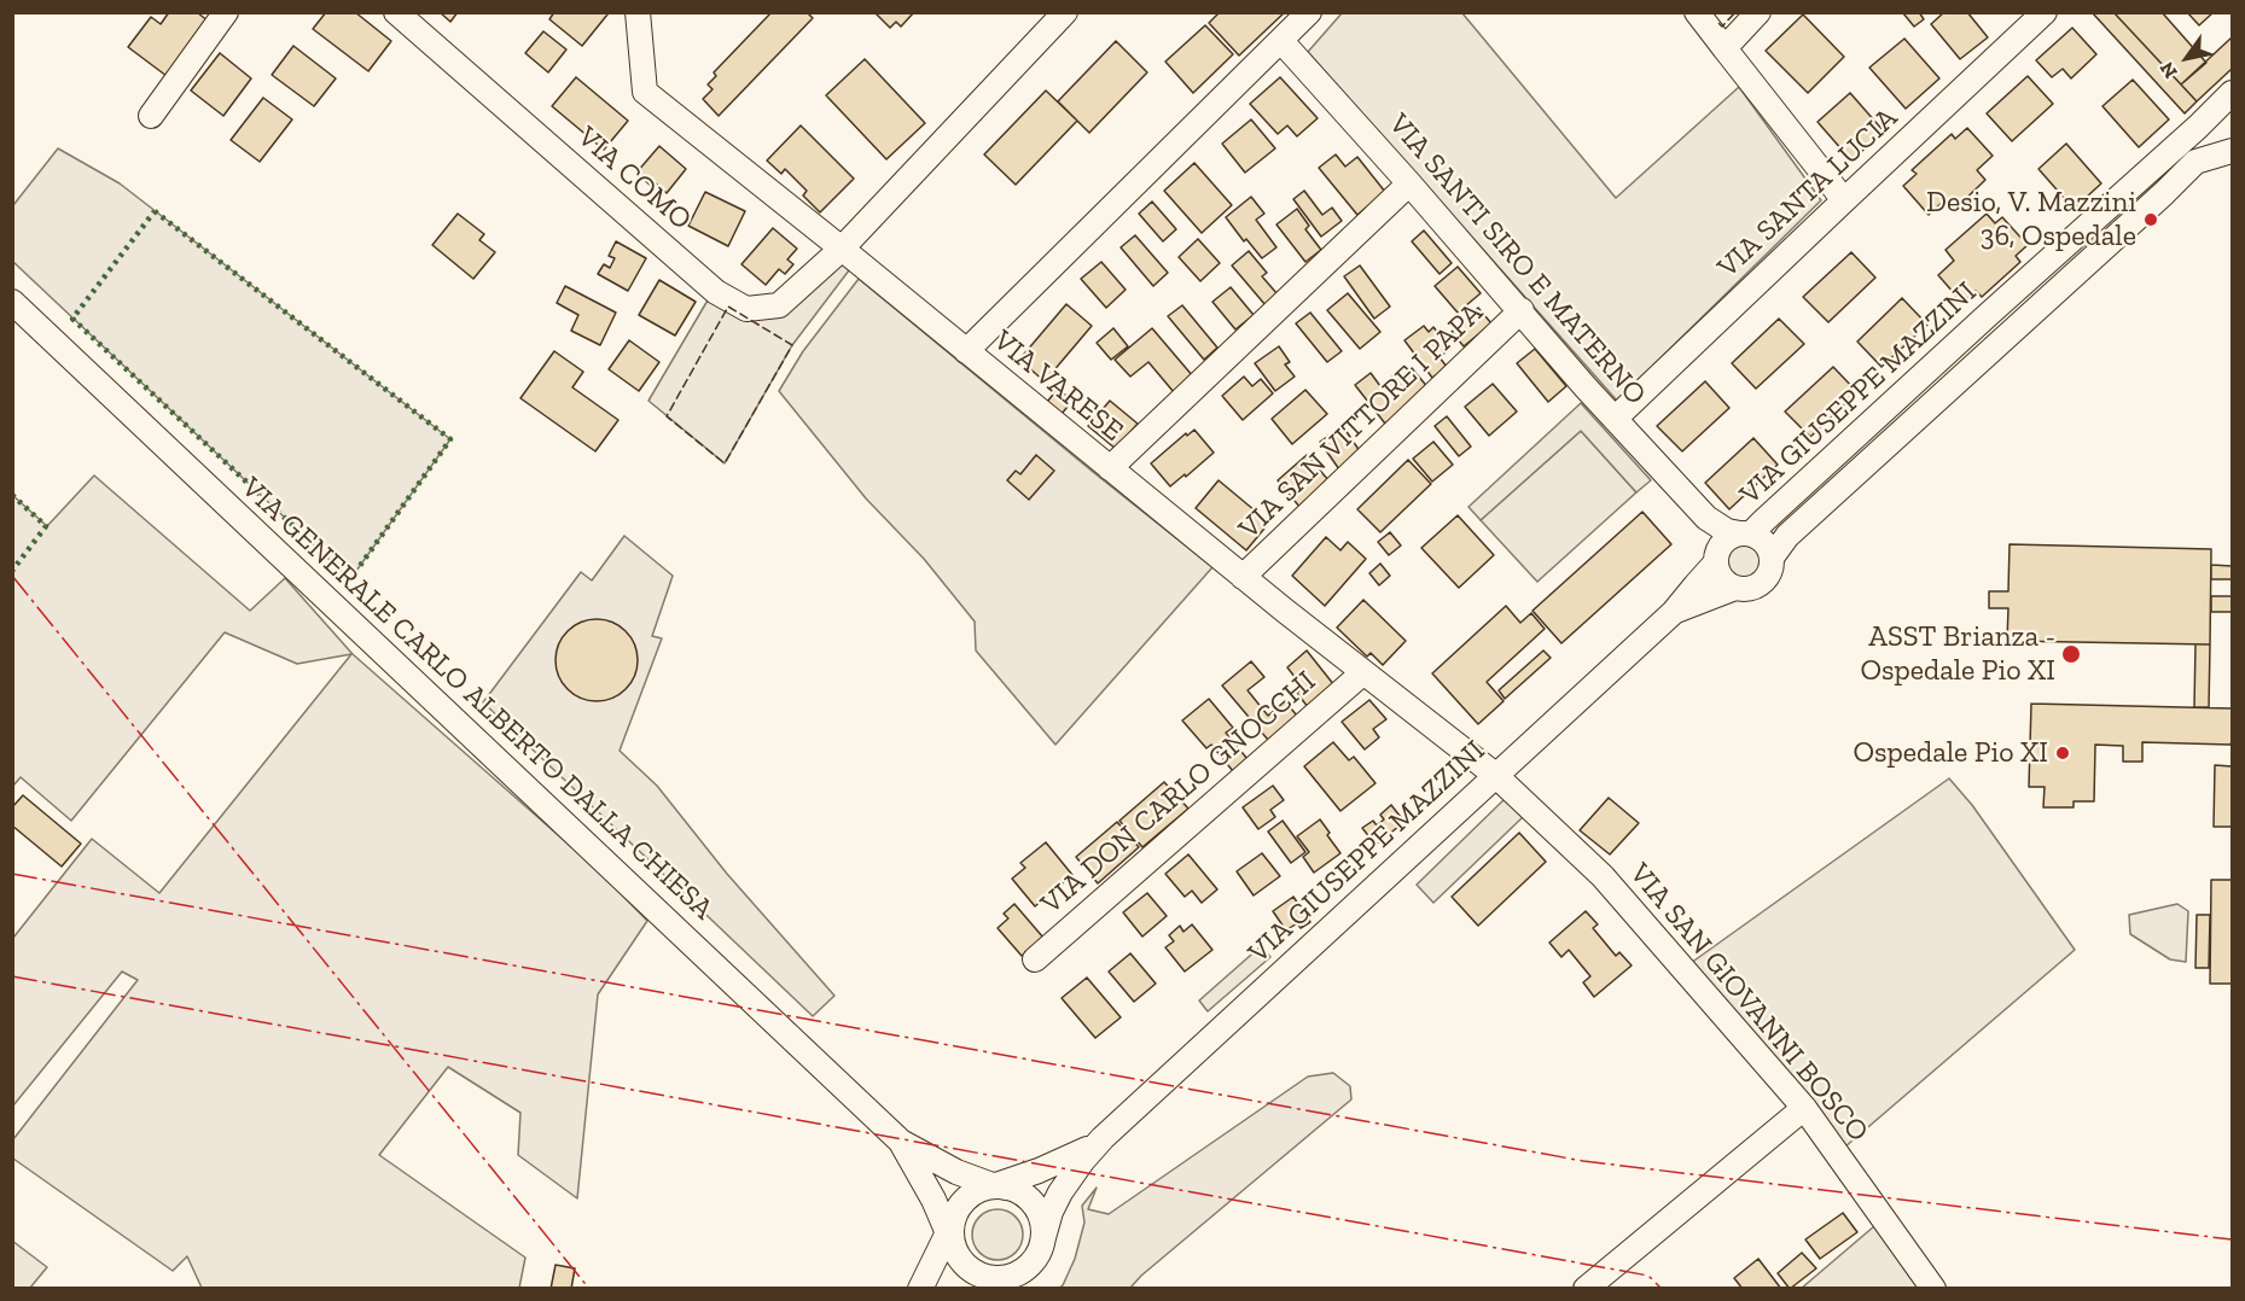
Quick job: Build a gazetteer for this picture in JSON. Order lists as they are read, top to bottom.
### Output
{
  "streets": {
    "street": [
      "VIA COMO",
      "VIA SANTA LUCIA",
      "VIA SANTI SIRO E MATERNO",
      "VIA VARESE",
      "VIA GIUSEPPE MAZZINI",
      "VIA SAN VITTORE I PAPA",
      "VIA GENERALE CARLO ALBERTO DALLA CHIESA",
      "VIA DON CARLO GNOCCHI",
      "VIA SAN GIOVANNI BOSCO"
    ]
  },
  "crossings": [
    ["VIA COMO", "VIA VARESE"],
    ["VIA SANTA LUCIA", "VIA SANTI SIRO E MATERNO"],
    ["VIA SANTI SIRO E MATERNO", "VIA GIUSEPPE MAZZINI"],
    ["VIA SANTI SIRO E MATERNO", "VIA SAN VITTORE I PAPA"],
    ["VIA VARESE", "VIA GIUSEPPE MAZZINI"],
    ["VIA VARESE", "VIA SAN VITTORE I PAPA"],
    ["VIA VARESE", "VIA DON CARLO GNOCCHI"],
    ["VIA VARESE", "VIA SAN GIOVANNI BOSCO"],
    ["VIA GIUSEPPE MAZZINI", "VIA GENERALE CARLO ALBERTO DALLA CHIESA"],
    ["VIA GIUSEPPE MAZZINI", "VIA SAN GIOVANNI BOSCO"]
  ],
  "places": ["Desio, V. Mazzini 36, Ospedale", "ASST Brianza - Ospedale Pio XI", "Ospedale Pio XI"],
  "north": "bottom left"
}
